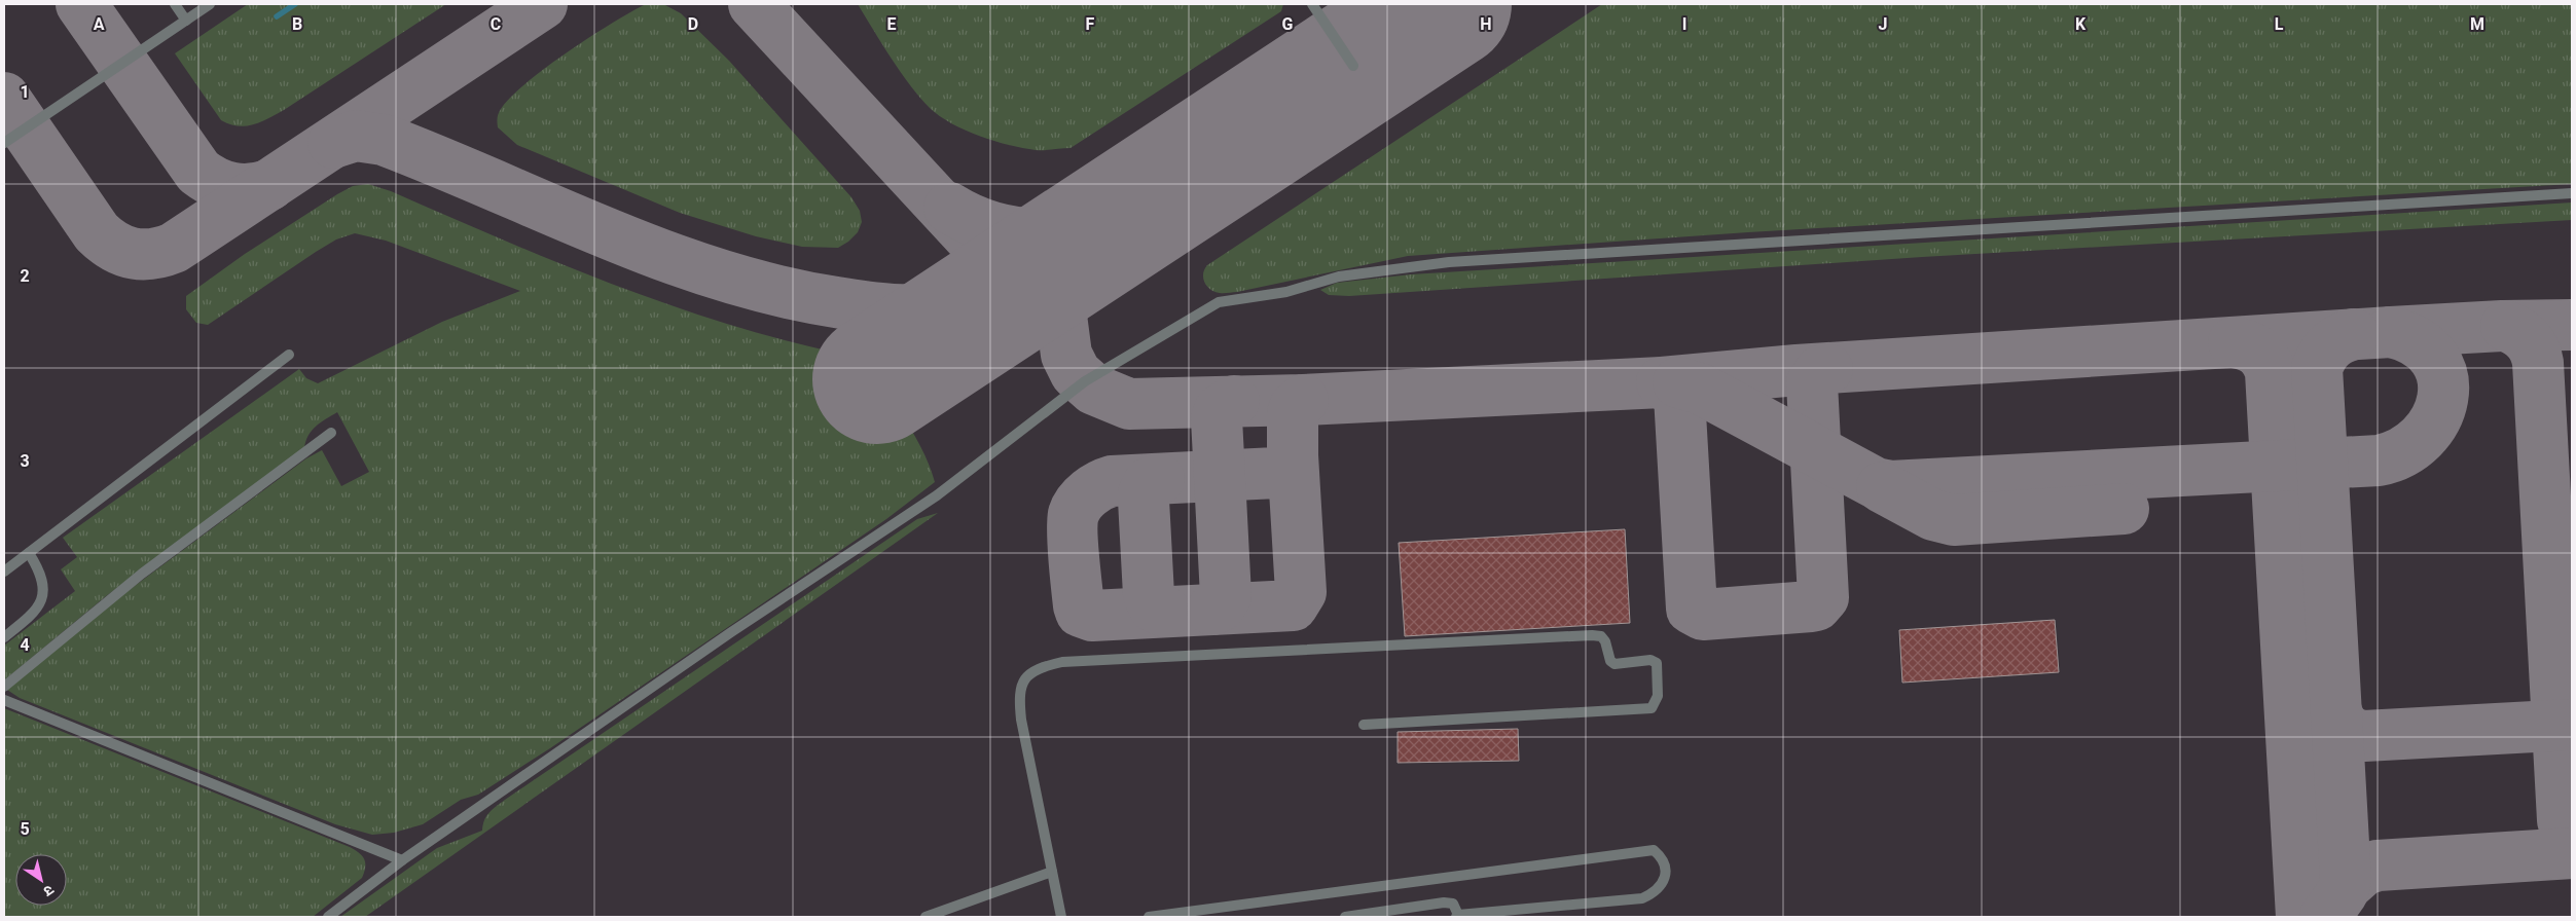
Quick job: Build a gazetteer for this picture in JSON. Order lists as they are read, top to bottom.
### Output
{
  "north": "bottom right",
  "grid": {
    "columns": [
      "A",
      "B",
      "C",
      "D",
      "E",
      "F",
      "G",
      "H",
      "I",
      "J",
      "K",
      "L",
      "M"
    ],
    "rows": [
      "1",
      "2",
      "3",
      "4",
      "5"
    ]
  }
}
